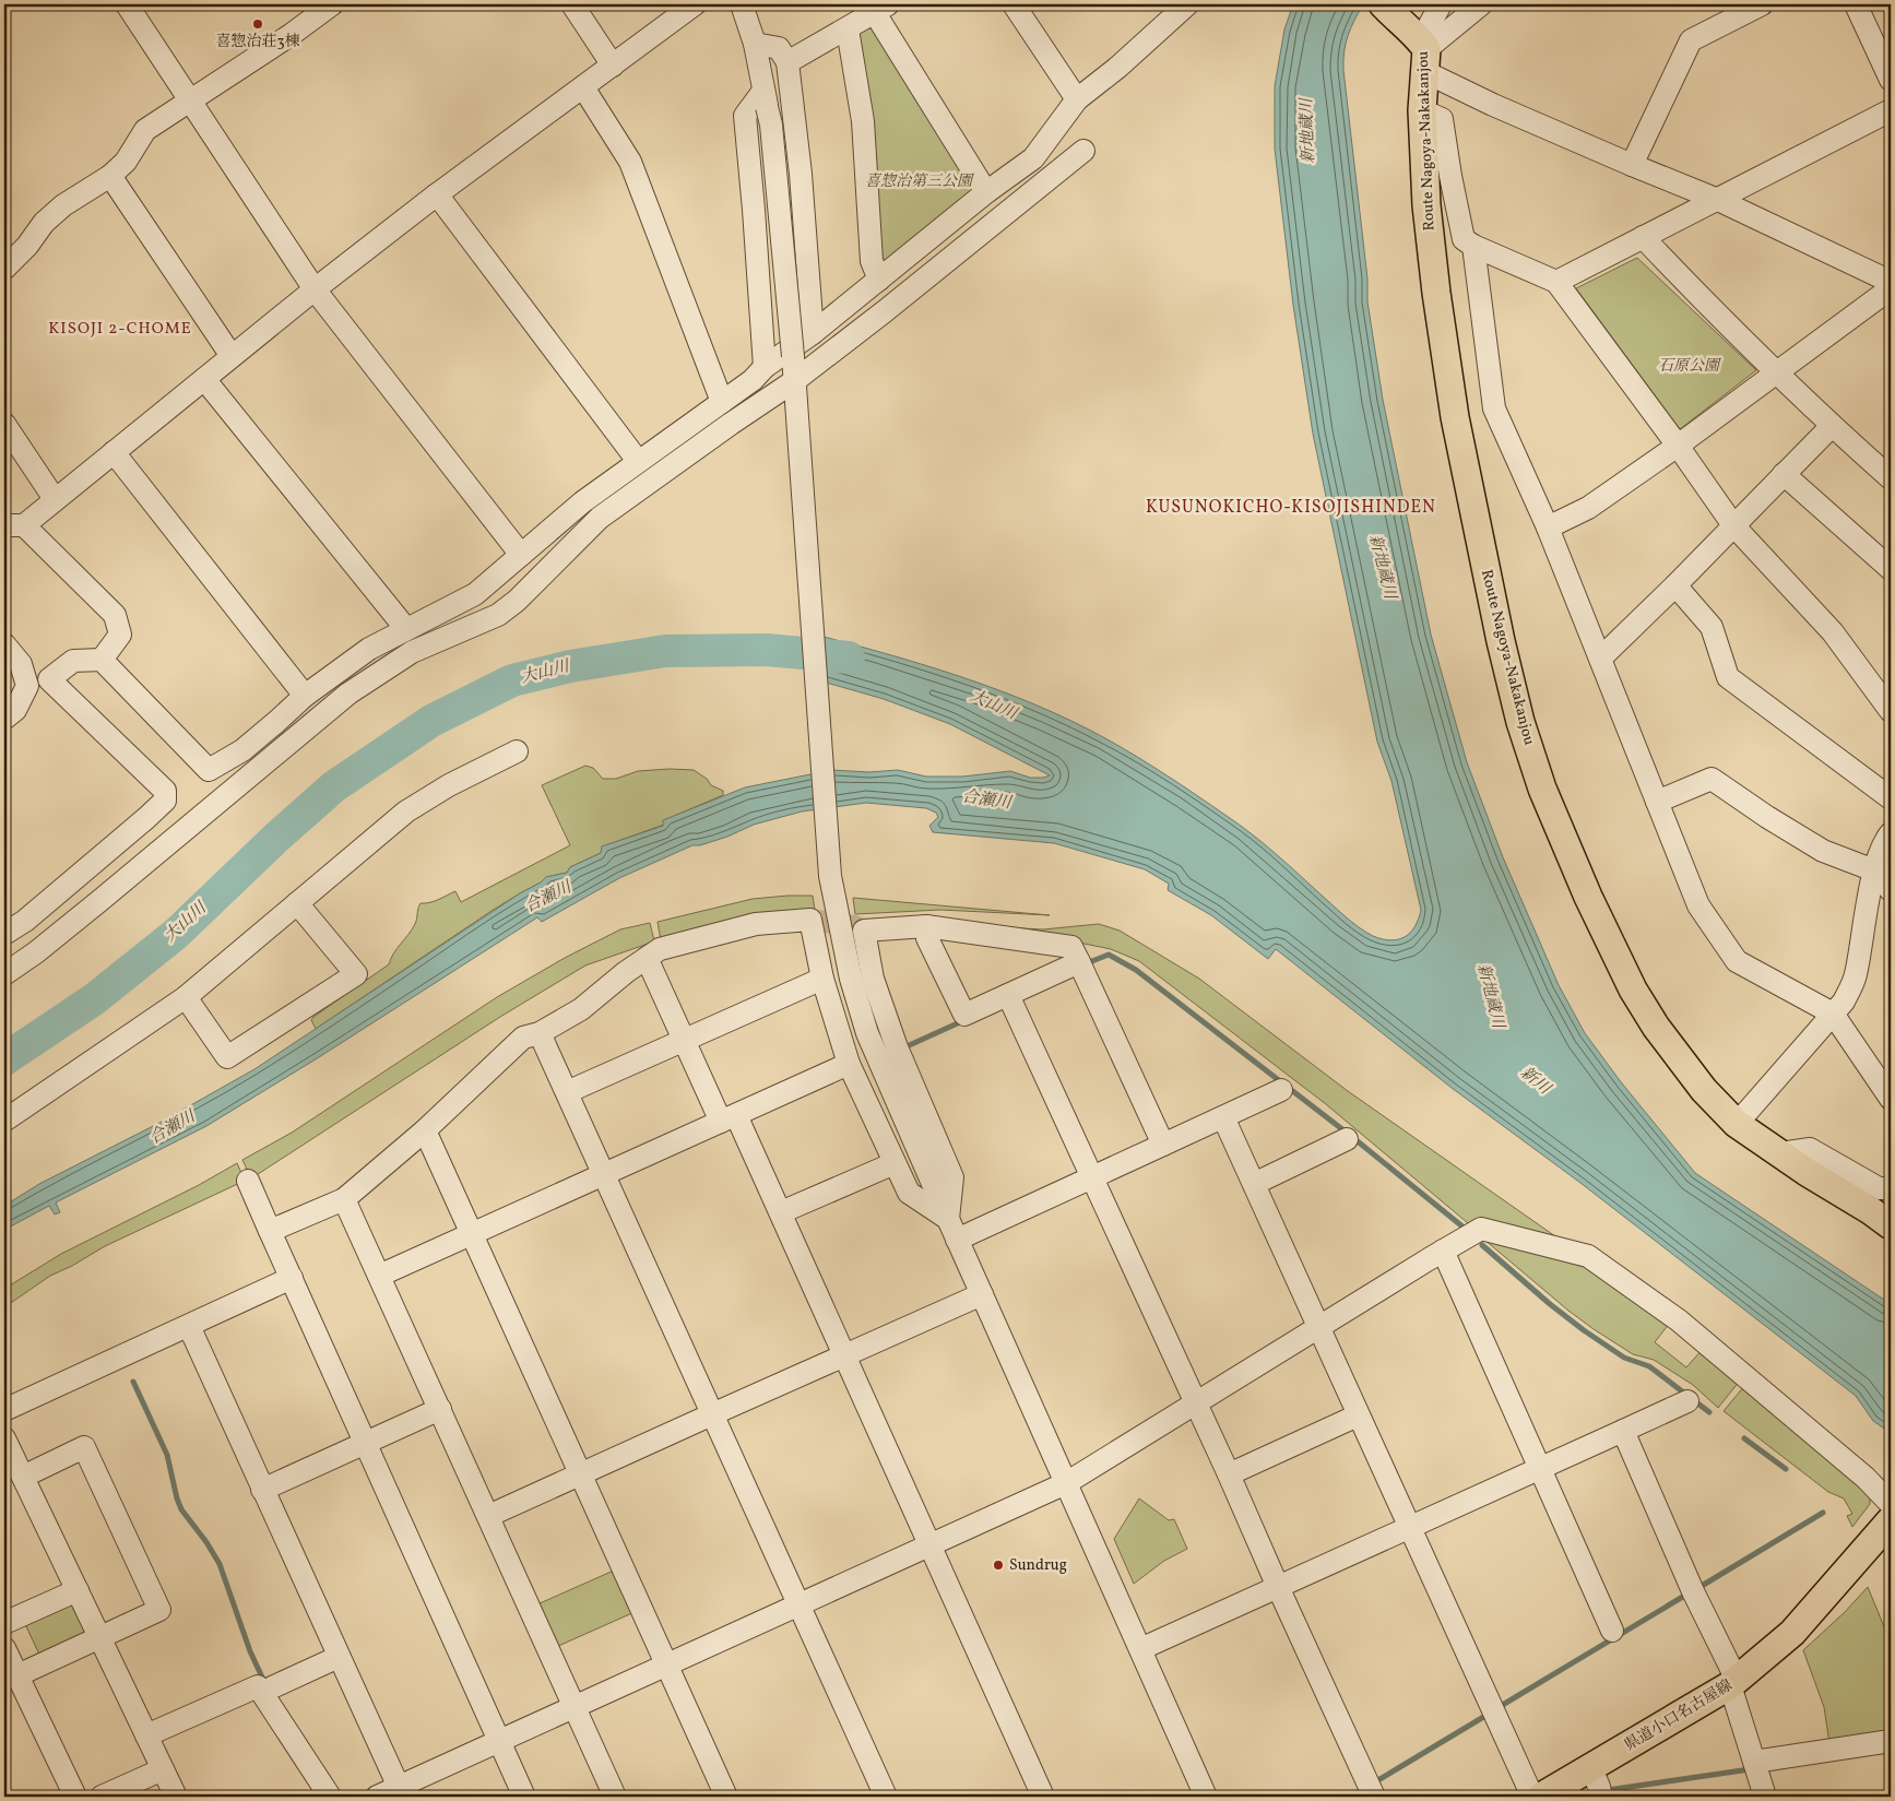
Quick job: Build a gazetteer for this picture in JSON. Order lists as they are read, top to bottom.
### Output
{
  "streets": {
    "main road": ["Route Nagoya-Nakakanjou", "県道小口名古屋線"]
  },
  "districts": ["KISOJI 2-CHOME", "KUSUNOKICHO-KISOJISHINDEN"],
  "water": [
    "新地蔵川",
    "大山川",
    "合瀬川",
    "新川"
  ],
  "parks": ["喜惣治第三公園", "石原公園"],
  "places": ["喜惣治荘3棟", "Sundrug"]
}
